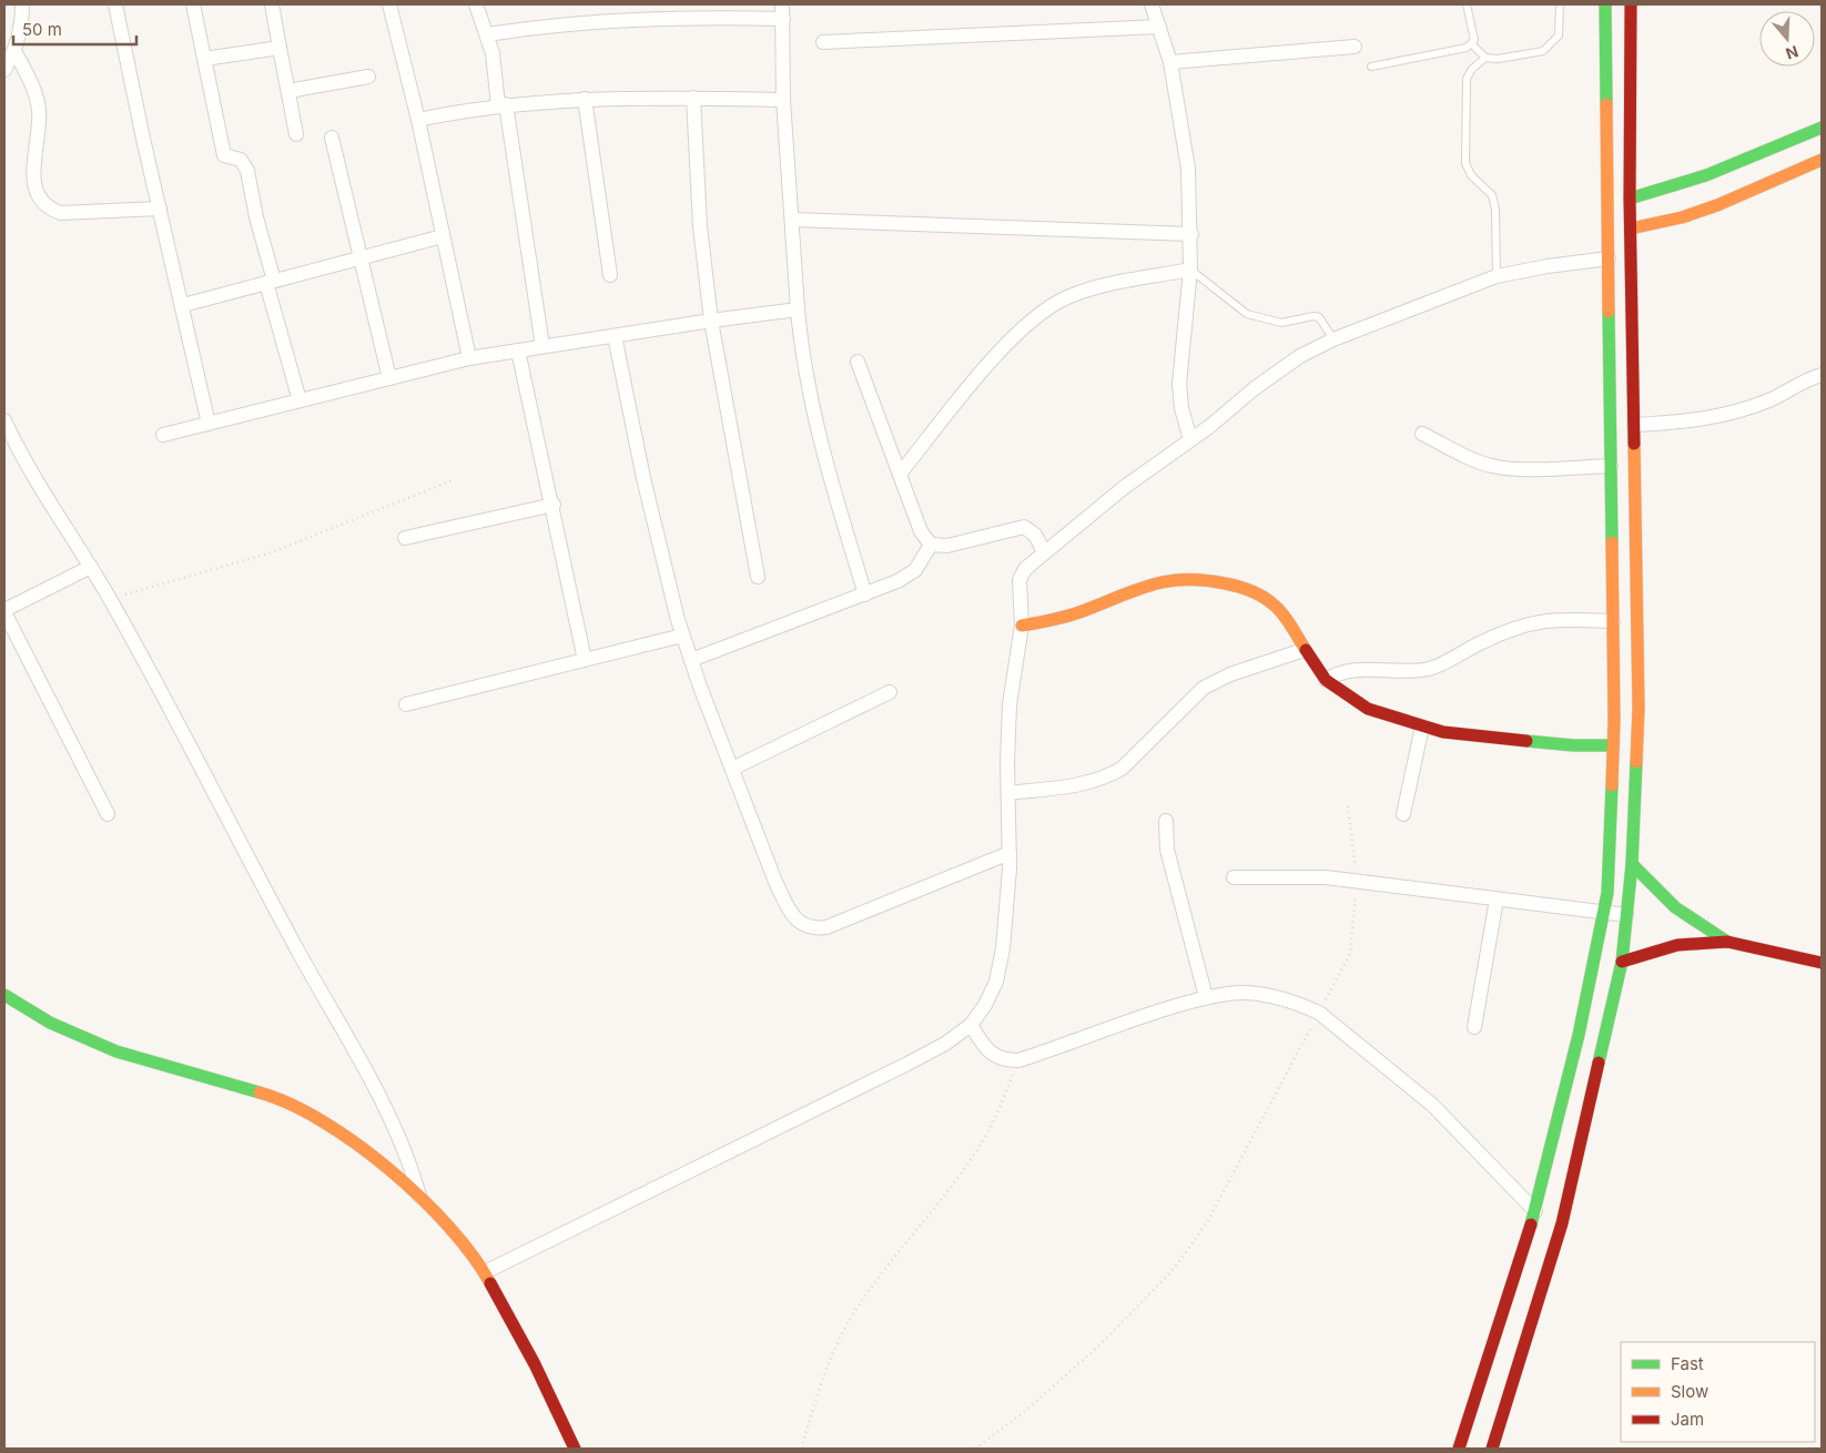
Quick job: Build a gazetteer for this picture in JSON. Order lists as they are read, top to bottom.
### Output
{
  "legend": ["Fast", "Slow", "Jam"],
  "scale_bar": "50 m",
  "north": "bottom"
}
